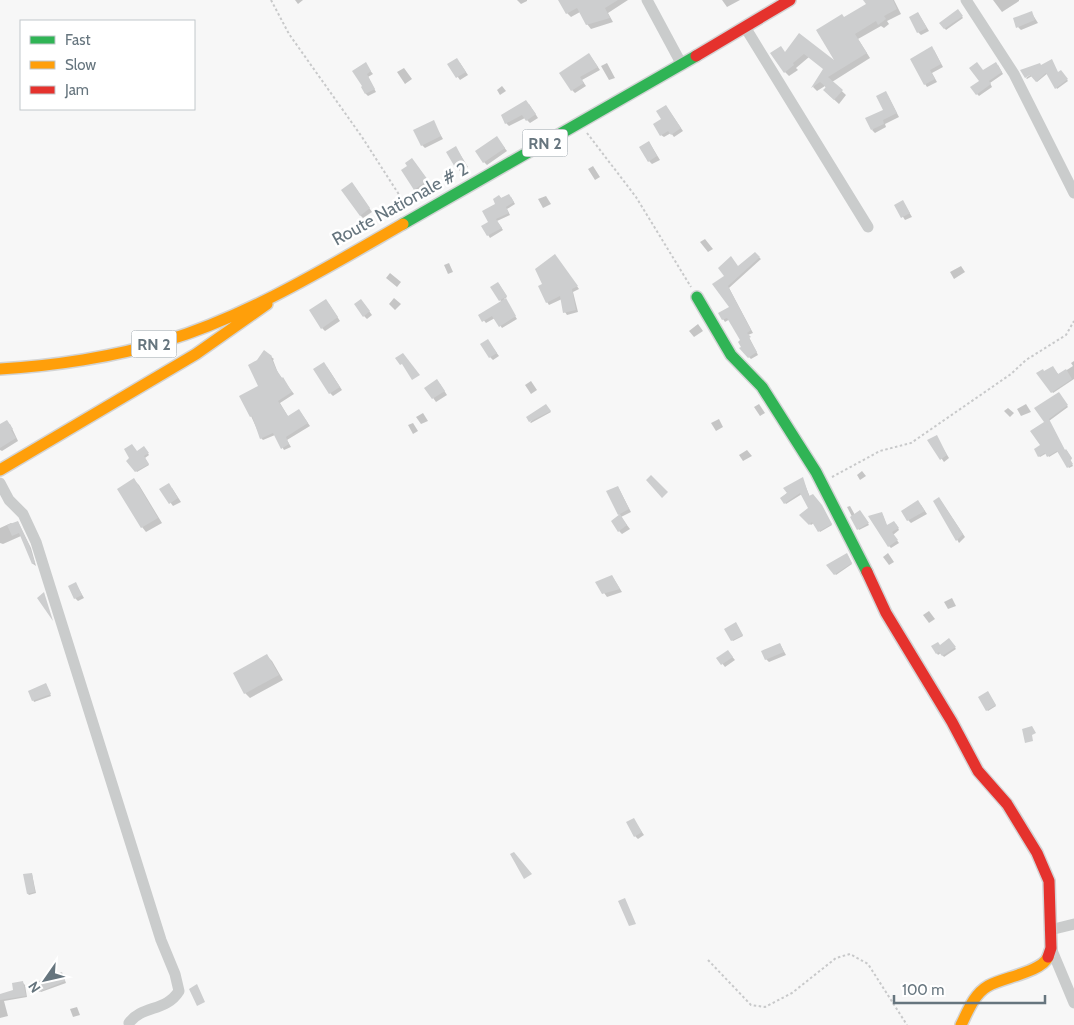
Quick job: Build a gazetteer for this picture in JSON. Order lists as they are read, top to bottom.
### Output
{
  "streets": {
    "main road": ["RN 2", "Route Nationale # 2"]
  },
  "legend": ["Fast", "Slow", "Jam"],
  "scale_bar": "100 m",
  "north": "bottom left"
}
